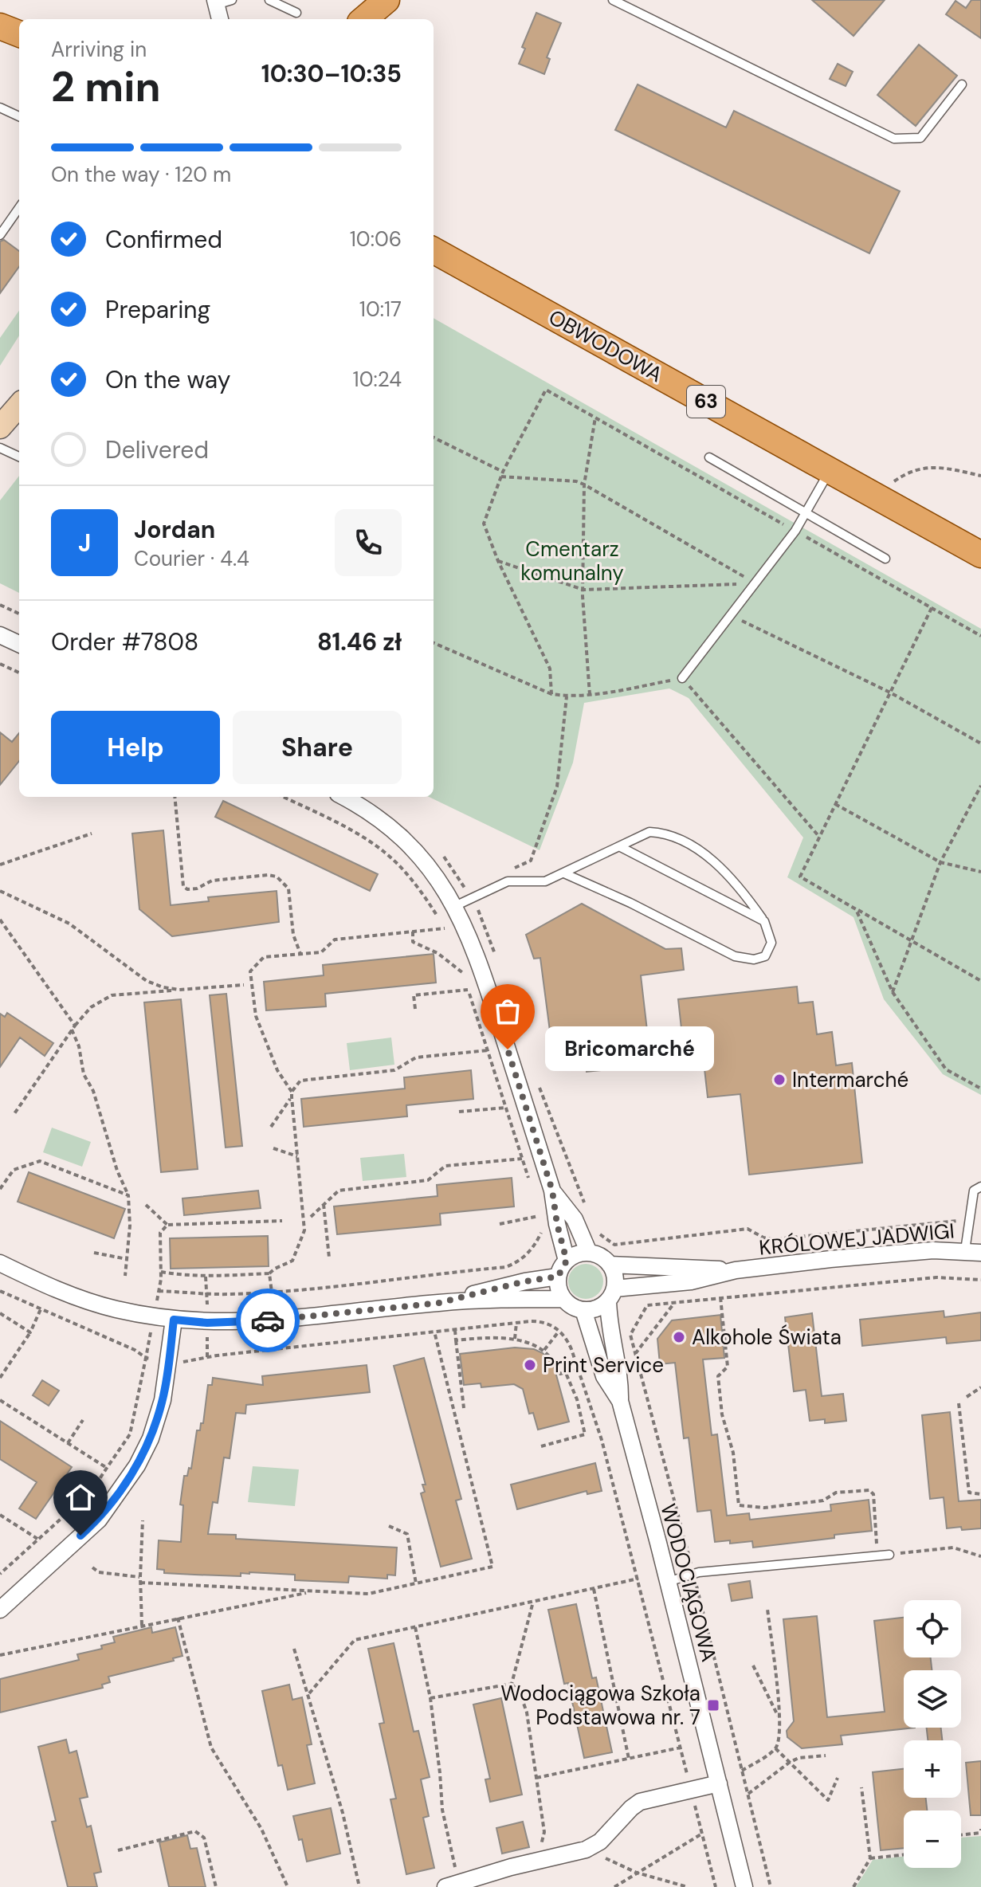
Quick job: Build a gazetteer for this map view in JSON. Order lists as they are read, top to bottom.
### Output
{
  "streets": {
    "main road": ["OBWODOWA", "63"],
    "street": ["KRÓLOWEJ JADWIGI", "WODOCIĄGOWA"]
  },
  "crossings": [
    ["KRÓLOWEJ JADWIGI", "WODOCIĄGOWA"]
  ],
  "parks": ["Cmentarz komunalny"],
  "places": {
    "other": [
      "Bricomarché",
      "Intermarché",
      "Alkohole Świata",
      "Print Service"
    ],
    "transit": ["Wodociągowa Szkoła Podstawowa nr. 7"]
  },
  "page": {
    "heading": ["2 min", "Arriving in", "10:30–10:35"],
    "panel": [
      "Jordan",
      "Courier · 4.4",
      "Order #7808",
      "81.46 zł"
    ],
    "bar": "On the way · 120 m",
    "list": [
      ["Confirmed", "10:06"],
      ["Preparing", "10:17"],
      ["On the way", "10:24"],
      "Delivered"
    ],
    "round": "J",
    "buttons": ["Help", "Share"],
    "bubble": "Bricomarché",
    "map_buttons": ["+", "−"]
  }
}
